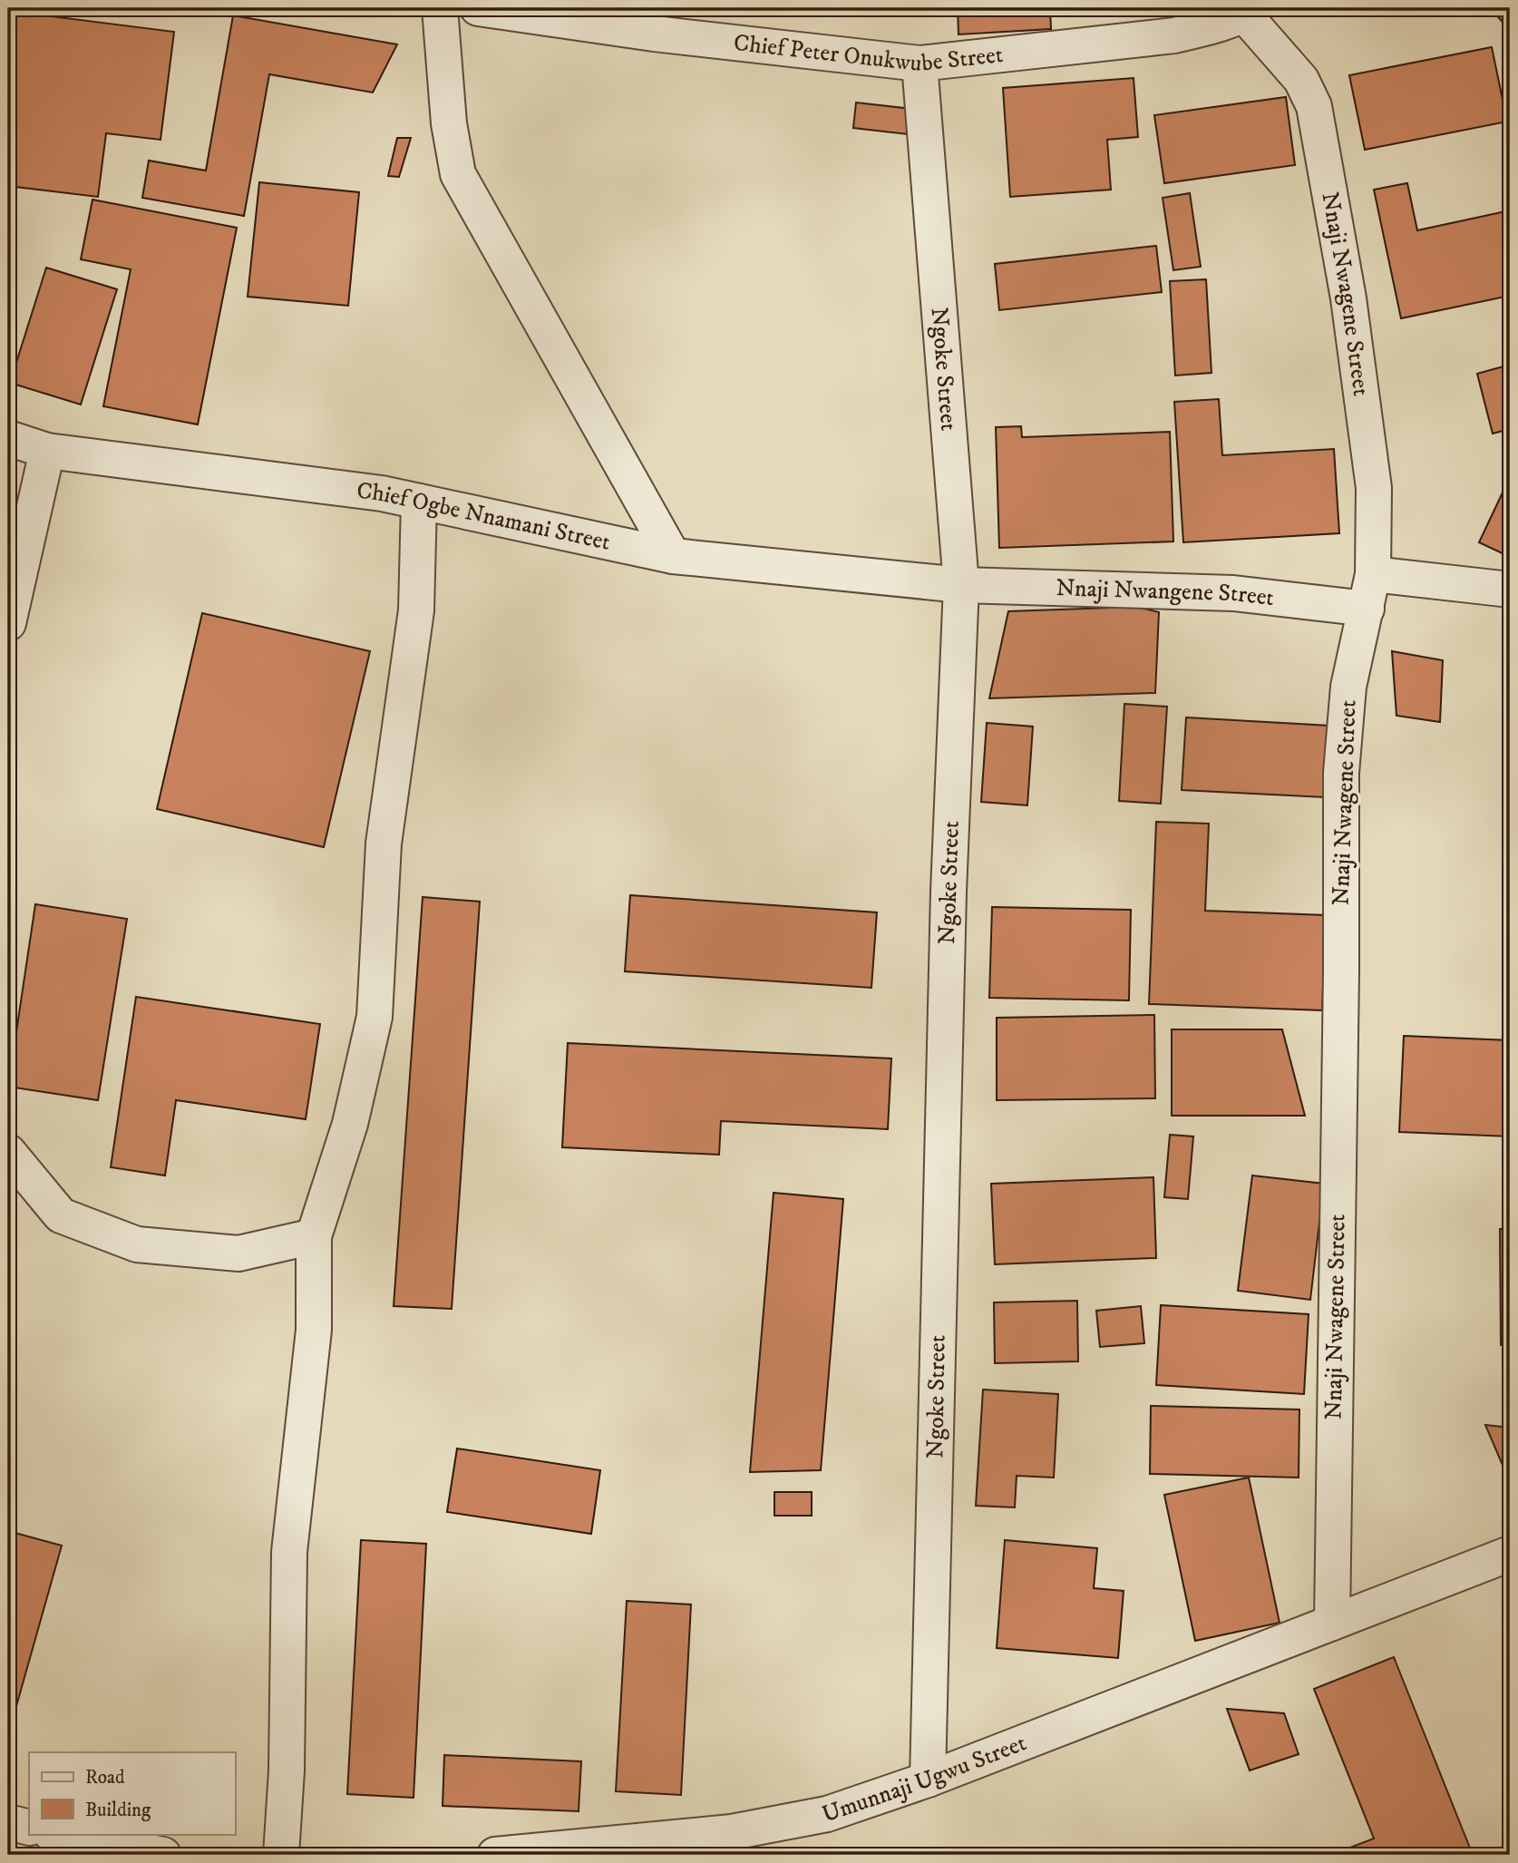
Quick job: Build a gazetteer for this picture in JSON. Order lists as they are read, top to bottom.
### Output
{
  "streets": {
    "street": [
      "Chief Peter Onukwube Street",
      "Nnaji Nwagene Street",
      "Ngoke Street",
      "Chief Ogbe Nnamani Street",
      "Nnaji Nwangene Street",
      "Umunnaji Ugwu Street"
    ]
  },
  "crossings": [
    ["Chief Peter Onukwube Street", "Nnaji Nwagene Street"],
    ["Chief Peter Onukwube Street", "Ngoke Street"],
    ["Nnaji Nwagene Street", "Nnaji Nwangene Street"],
    ["Nnaji Nwagene Street", "Umunnaji Ugwu Street"],
    ["Ngoke Street", "Chief Ogbe Nnamani Street"],
    ["Ngoke Street", "Nnaji Nwangene Street"],
    ["Ngoke Street", "Umunnaji Ugwu Street"],
    ["Chief Ogbe Nnamani Street", "Nnaji Nwangene Street"]
  ],
  "legend": ["Road", "Building"]
}
